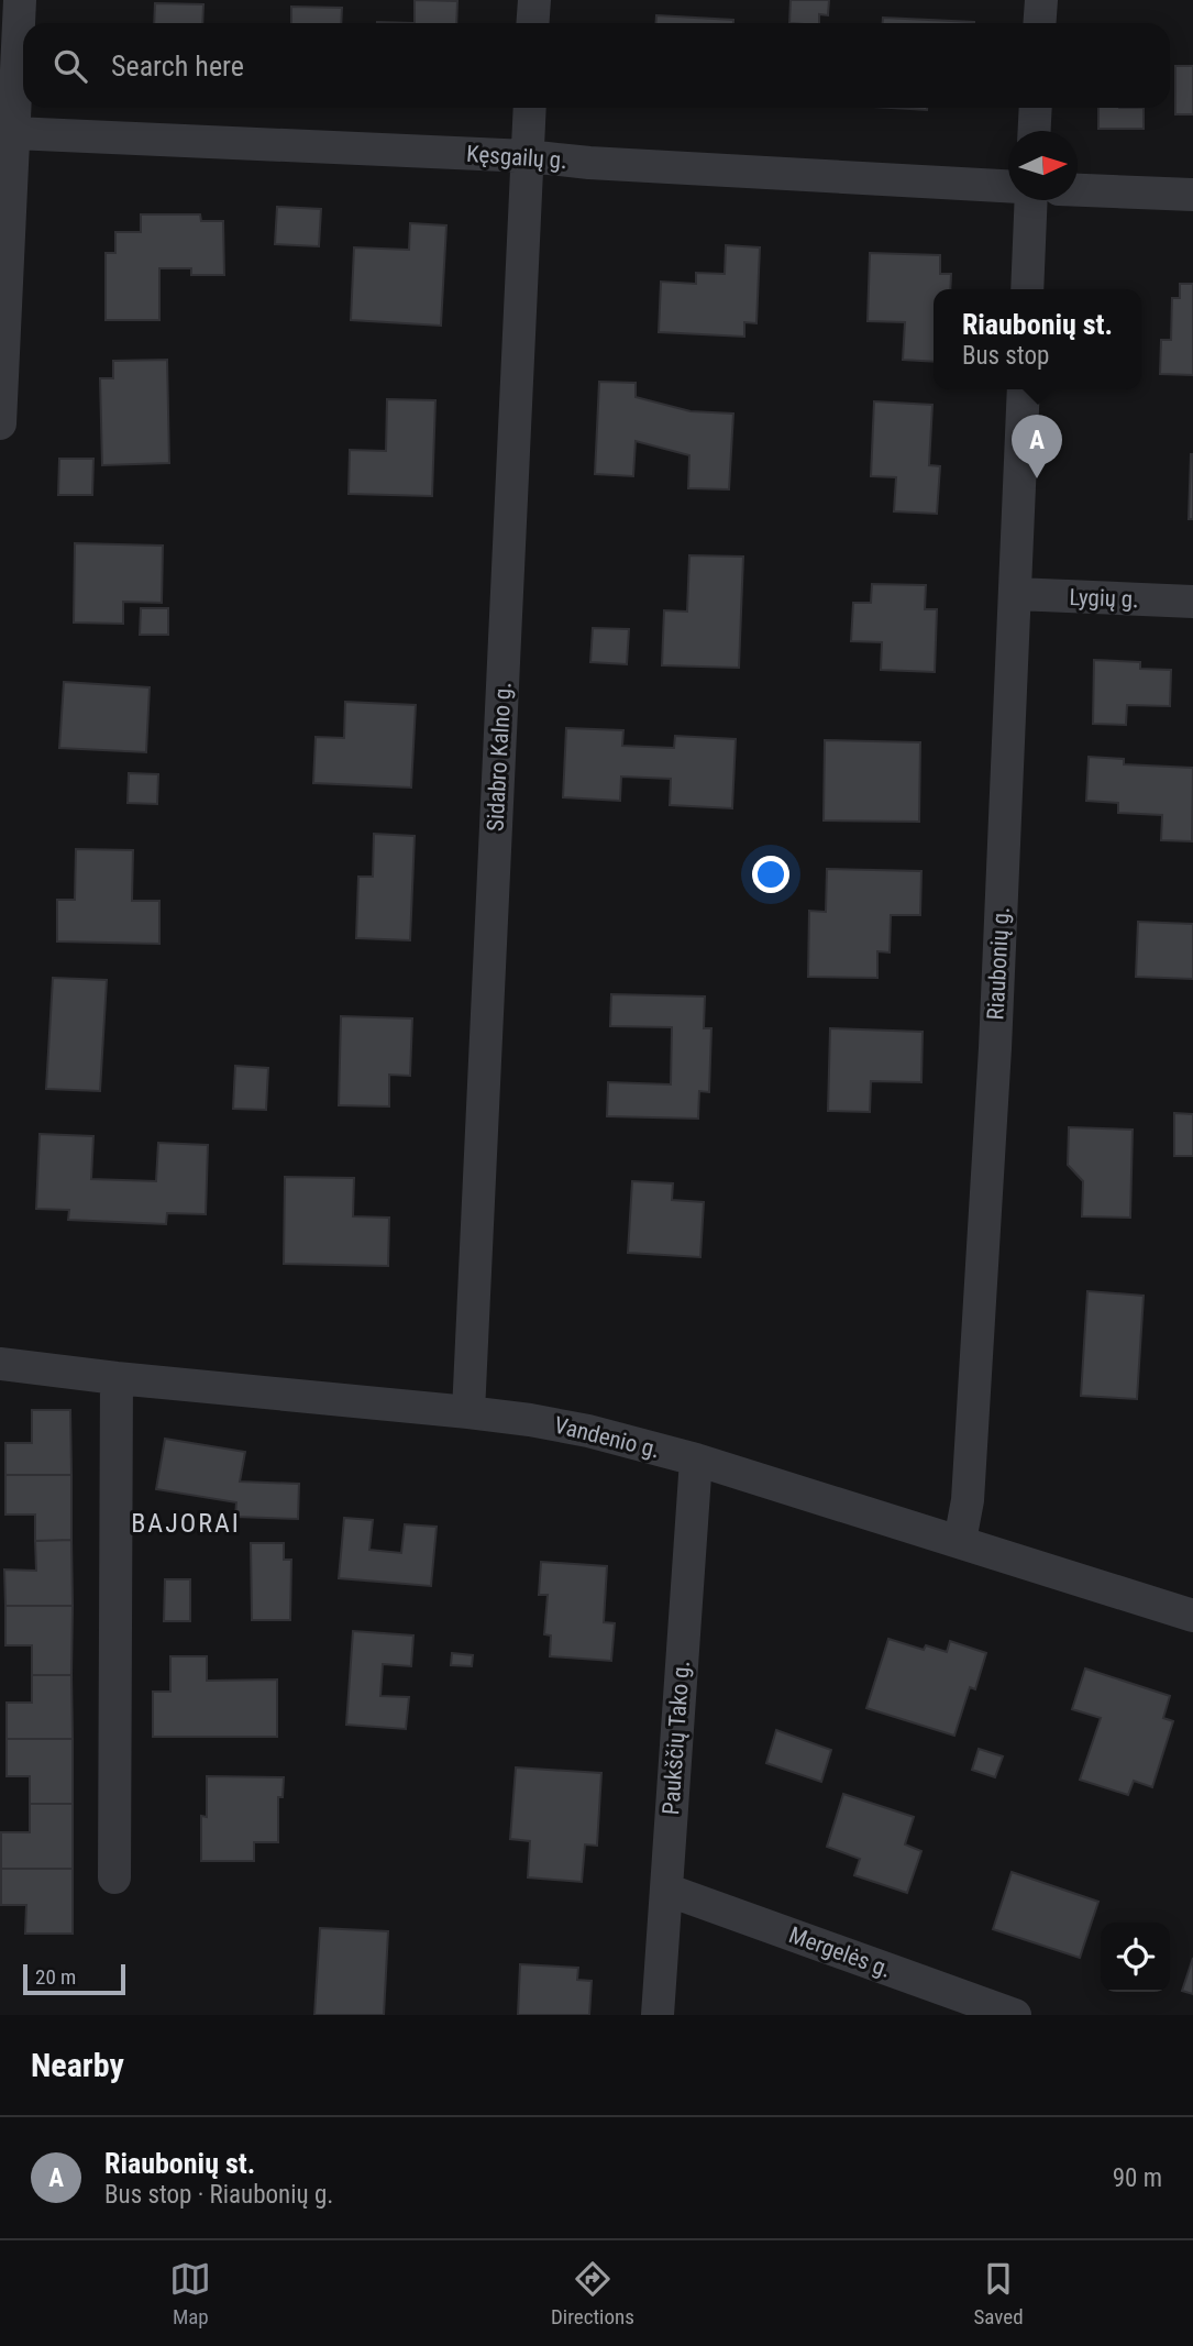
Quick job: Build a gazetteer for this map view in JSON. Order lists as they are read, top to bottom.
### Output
{
  "streets": {
    "street": [
      "Kęsgailų g.",
      "Lygių g.",
      "Sidabro Kalno g.",
      "Riaubonių g.",
      "Vandenio g.",
      "Paukščių Tako g.",
      "Mergelės g."
    ]
  },
  "crossings": [
    ["Kęsgailų g.", "Sidabro Kalno g."],
    ["Lygių g.", "Riaubonių g."],
    ["Sidabro Kalno g.", "Vandenio g."],
    ["Riaubonių g.", "Vandenio g."],
    ["Vandenio g.", "Paukščių Tako g."],
    ["Paukščių Tako g.", "Mergelės g."]
  ],
  "districts": ["BAJORAI"],
  "scale_bar": "20 m",
  "north": "right",
  "page": {
    "search": "Search here",
    "popup": ["Riaubonių st.", "Bus stop"],
    "pins": "A",
    "scale": "20 m",
    "heading": "Nearby",
    "list": [
      {
        "mark": "A",
        "name": "Riaubonių st.",
        "note": "Bus stop · Riaubonių g.",
        "value": "90 m"
      }
    ],
    "nav": ["Map", "Directions", "Saved"]
  }
}
